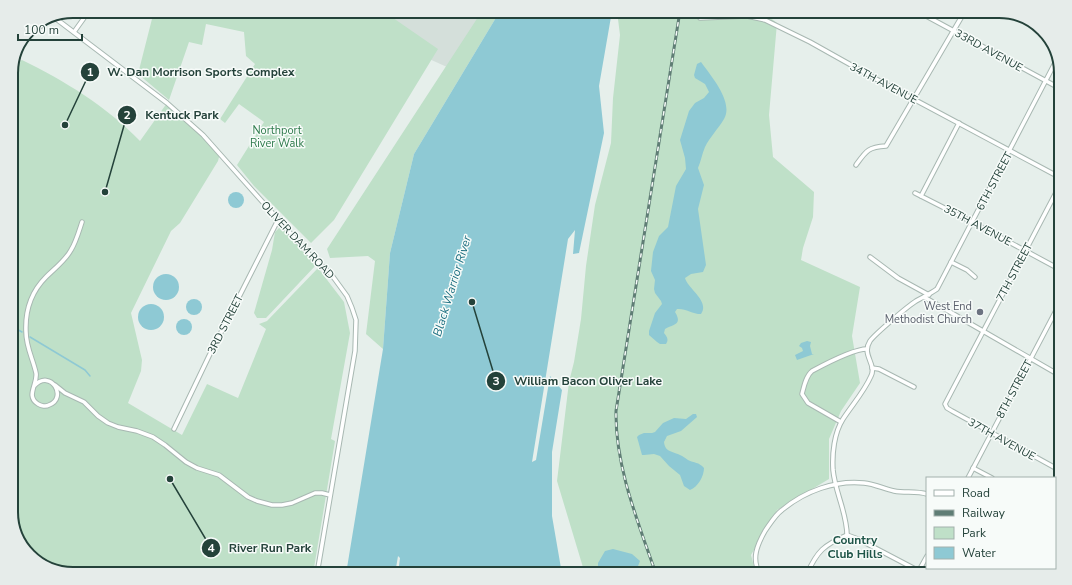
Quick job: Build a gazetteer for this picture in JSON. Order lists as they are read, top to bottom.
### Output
{
  "streets": {
    "street": [
      "33RD AVENUE",
      "34TH AVENUE",
      "6TH STREET",
      "35TH AVENUE",
      "OLIVER DAM ROAD",
      "7TH STREET",
      "3RD STREET",
      "8TH STREET",
      "37TH AVENUE"
    ]
  },
  "crossings": [
    ["33RD AVENUE", "6TH STREET"],
    ["34TH AVENUE", "6TH STREET"],
    ["6TH STREET", "35TH AVENUE"],
    ["35TH AVENUE", "7TH STREET"],
    ["OLIVER DAM ROAD", "3RD STREET"],
    ["7TH STREET", "37TH AVENUE"],
    ["8TH STREET", "37TH AVENUE"]
  ],
  "districts": ["Country Club Hills"],
  "water": ["Black Warrior River"],
  "parks": ["Northport River Walk"],
  "places": [
    "W. Dan Morrison Sports Complex",
    "Kentuck Park",
    "William Bacon Oliver Lake",
    "West End Methodist Church",
    "River Run Park"
  ],
  "legend": [
    "Road",
    "Railway",
    "Park",
    "Water"
  ],
  "scale_bar": "100 m"
}
